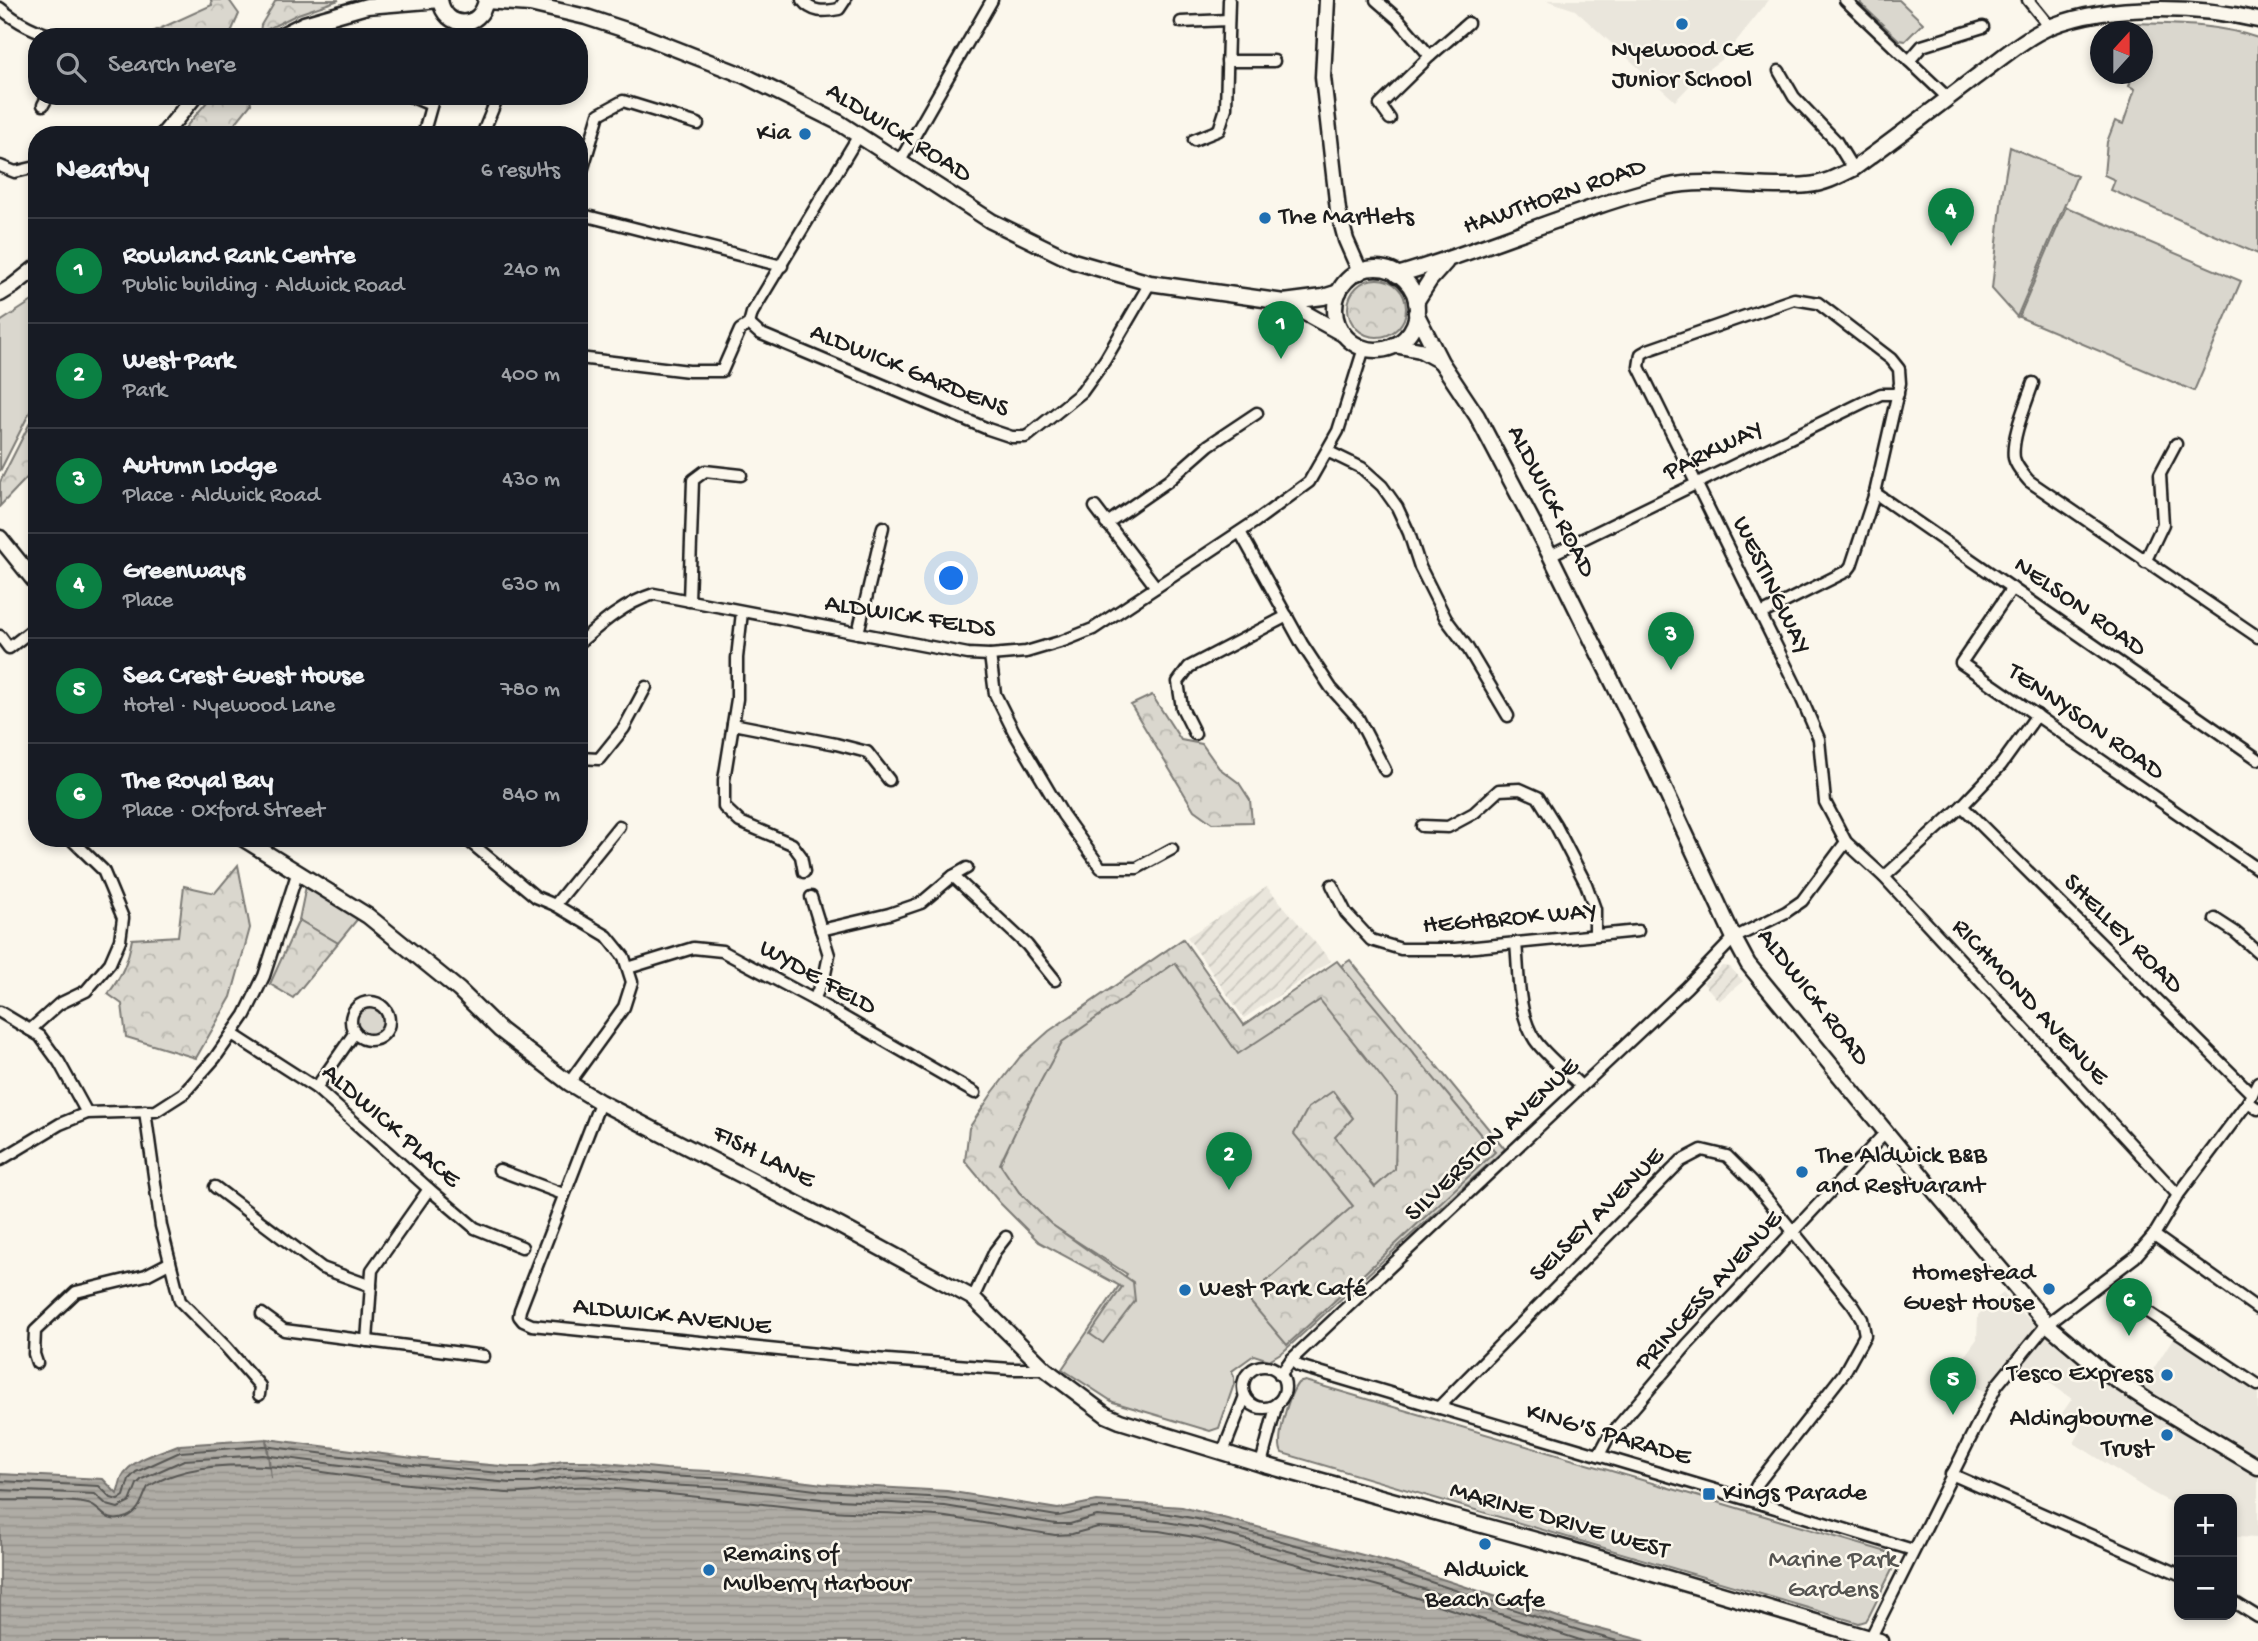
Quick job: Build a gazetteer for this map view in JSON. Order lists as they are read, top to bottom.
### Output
{
  "streets": {
    "street": [
      "ALDWICK ROAD",
      "HAWTHORN ROAD",
      "ALDWICK GARDENS",
      "PARKWAY",
      "WESTINGWAY",
      "NELSON ROAD",
      "ALDWICK FELDS",
      "TENNYSON ROAD",
      "HEGHBROK WAY",
      "SHELLEY ROAD",
      "WYDE FELD",
      "RICHMOND AVENUE",
      "ALDWICK PLACE",
      "SILVERSTON AVENUE",
      "FISH LANE",
      "SELSEY AVENUE",
      "PRINCESS AVENUE",
      "ALDWICK AVENUE",
      "KING'S PARADE",
      "MARINE DRIVE WEST"
    ]
  },
  "crossings": [
    ["ALDWICK ROAD", "HAWTHORN ROAD"],
    ["ALDWICK ROAD", "ALDWICK GARDENS"],
    ["ALDWICK ROAD", "PARKWAY"],
    ["ALDWICK ROAD", "ALDWICK FELDS"],
    ["ALDWICK ROAD", "SILVERSTON AVENUE"],
    ["ALDWICK ROAD", "PRINCESS AVENUE"],
    ["HAWTHORN ROAD", "ALDWICK FELDS"],
    ["PARKWAY", "WESTINGWAY"],
    ["WESTINGWAY", "RICHMOND AVENUE"],
    ["WESTINGWAY", "SILVERSTON AVENUE"],
    ["NELSON ROAD", "TENNYSON ROAD"],
    ["RICHMOND AVENUE", "SILVERSTON AVENUE"],
    ["SILVERSTON AVENUE", "KING'S PARADE"],
    ["FISH LANE", "ALDWICK AVENUE"],
    ["FISH LANE", "MARINE DRIVE WEST"],
    ["SELSEY AVENUE", "PRINCESS AVENUE"],
    ["SELSEY AVENUE", "KING'S PARADE"],
    ["PRINCESS AVENUE", "KING'S PARADE"]
  ],
  "parks": ["Marine Park Gardens"],
  "places": {
    "other": [
      "Nyewood CE Junior School",
      "Kia",
      "The Martlets",
      "The Aldwick B&B and Restuarant",
      "Homestead Guest House",
      "West Park Café",
      "Tesco Express",
      "Aldingbourne Trust",
      "Aldwick Beach Cafe",
      "Remains of Mulberry Harbour"
    ],
    "transit": ["Kings Parade"]
  },
  "north": "top",
  "page": {
    "search": "Search here",
    "heading": ["Nearby", "6 results"],
    "pins": [
      "4",
      "1",
      "3",
      "2",
      "6",
      "5"
    ],
    "list": [
      {
        "mark": "1",
        "name": "Rowland Rank Centre",
        "note": "Public building · Aldwick Road",
        "value": "240 m"
      },
      {
        "mark": "2",
        "name": "West Park",
        "note": "Park",
        "value": "400 m"
      },
      {
        "mark": "3",
        "name": "Autumn Lodge",
        "note": "Place · Aldwick Road",
        "value": "430 m"
      },
      {
        "mark": "4",
        "name": "Greenways",
        "note": "Place",
        "value": "630 m"
      },
      {
        "mark": "5",
        "name": "Sea Crest Guest House",
        "note": "Hotel · Nyewood Lane",
        "value": "780 m"
      },
      {
        "mark": "6",
        "name": "The Royal Bay",
        "note": "Place · Oxford Street",
        "value": "840 m"
      }
    ],
    "map_buttons": ["+", "−"]
  }
}
